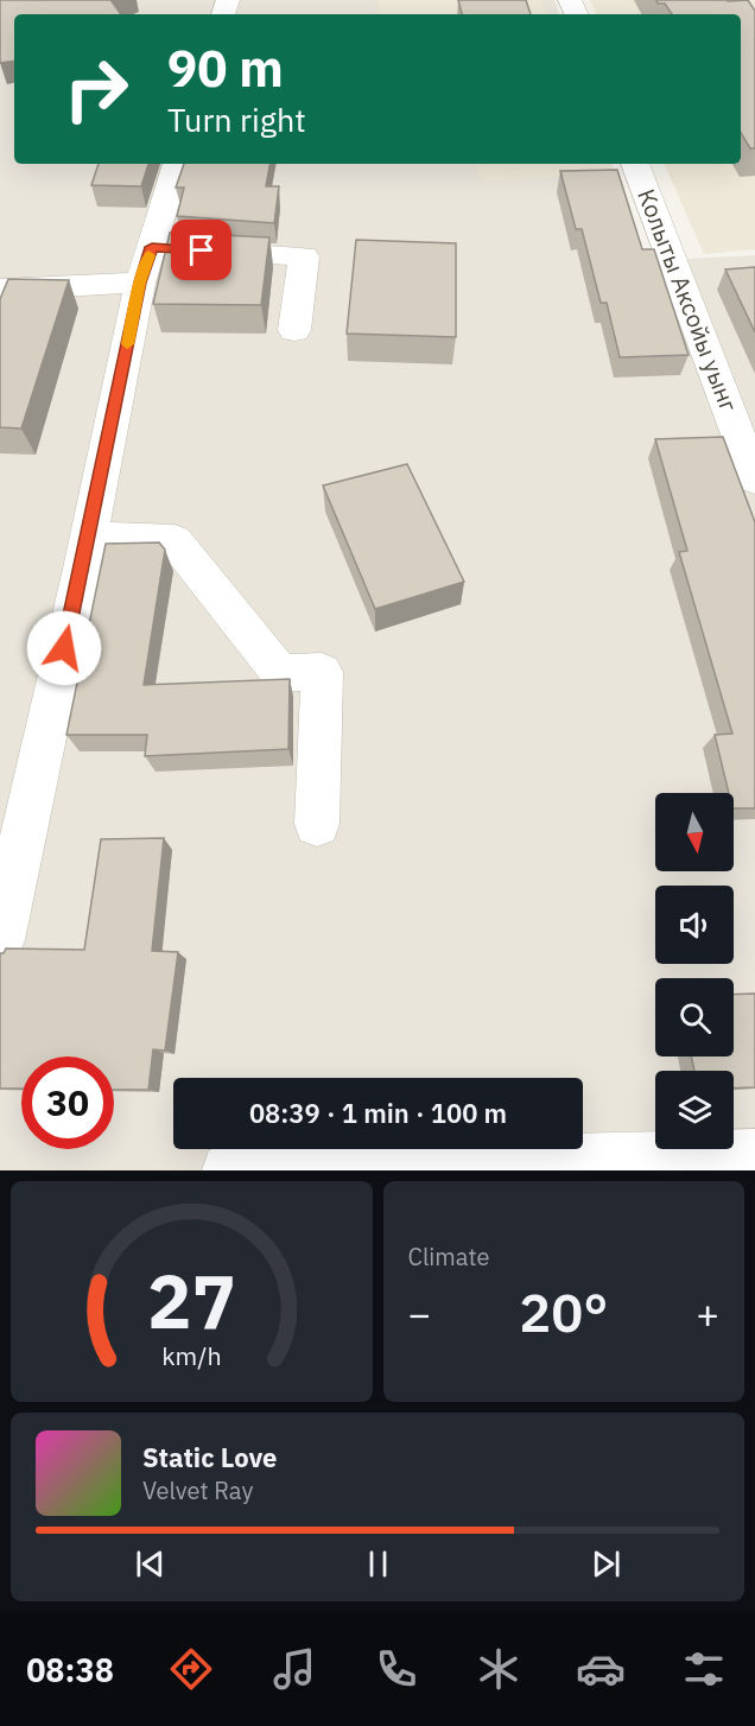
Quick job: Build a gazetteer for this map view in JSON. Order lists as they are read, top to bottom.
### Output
{
  "streets": {
    "street": ["Колыты Аксойы уынг"]
  },
  "north": "bottom",
  "page": {
    "turn": ["90 m", "Turn right"],
    "limit": "30",
    "trip": "08:39 · 1 min · 100 m",
    "tile": "Climate",
    "heat": ["−", "20°", "+"],
    "song": ["Static Love", "Velvet Ray"],
    "tabs": "08:38",
    "gauge": ["27", "km/h"]
  }
}
